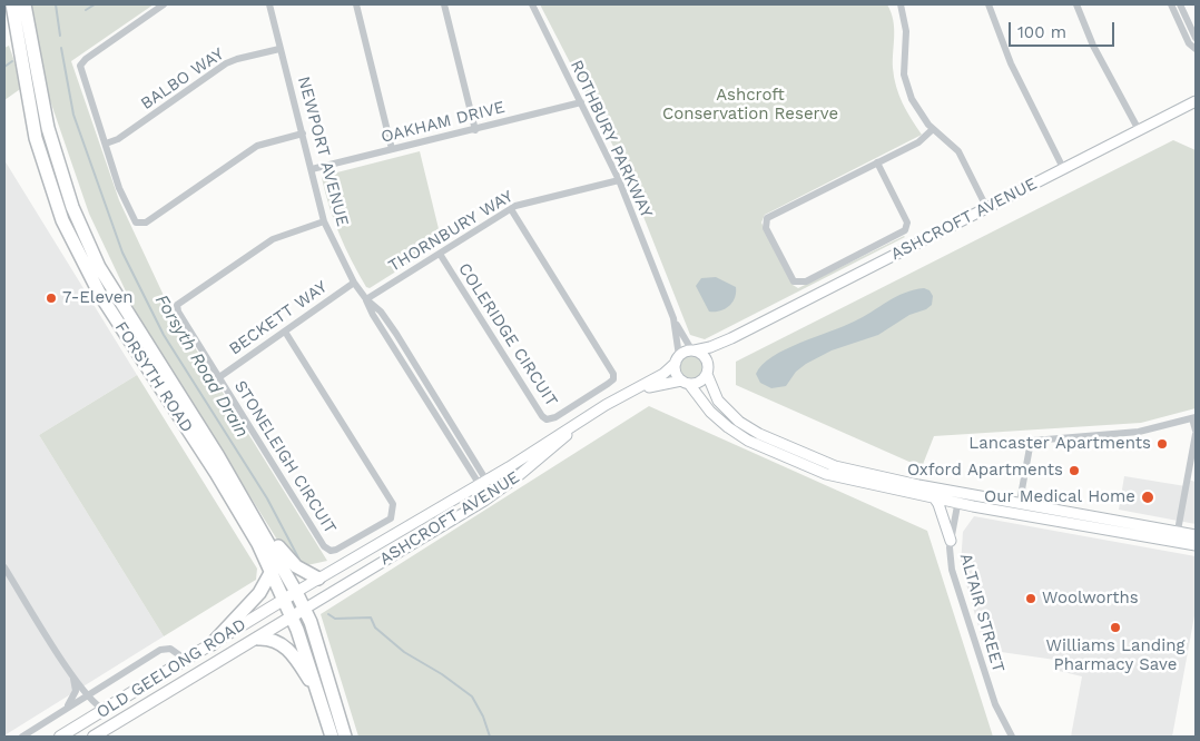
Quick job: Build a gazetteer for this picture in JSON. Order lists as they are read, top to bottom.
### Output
{
  "streets": {
    "highway": ["FORSYTH ROAD"],
    "main road": ["ASHCROFT AVENUE", "OLD GEELONG ROAD"],
    "street": [
      "BALBO WAY",
      "OAKHAM DRIVE",
      "ROTHBURY PARKWAY",
      "NEWPORT AVENUE",
      "THORNBURY WAY",
      "BECKETT WAY",
      "COLERIDGE CIRCUIT",
      "STONELEIGH CIRCUIT",
      "ALTAIR STREET"
    ]
  },
  "crossings": [
    ["BALBO WAY", "NEWPORT AVENUE"],
    ["OAKHAM DRIVE", "ROTHBURY PARKWAY"],
    ["OAKHAM DRIVE", "NEWPORT AVENUE"],
    ["ROTHBURY PARKWAY", "ASHCROFT AVENUE"],
    ["ROTHBURY PARKWAY", "THORNBURY WAY"],
    ["NEWPORT AVENUE", "ASHCROFT AVENUE"],
    ["NEWPORT AVENUE", "THORNBURY WAY"],
    ["NEWPORT AVENUE", "BECKETT WAY"],
    ["NEWPORT AVENUE", "STONELEIGH CIRCUIT"],
    ["ASHCROFT AVENUE", "FORSYTH ROAD"],
    ["ASHCROFT AVENUE", "OLD GEELONG ROAD"],
    ["THORNBURY WAY", "COLERIDGE CIRCUIT"],
    ["BECKETT WAY", "STONELEIGH CIRCUIT"],
    ["FORSYTH ROAD", "OLD GEELONG ROAD"]
  ],
  "water": ["Forsyth Road Drain"],
  "parks": ["Ashcroft Conservation Reserve"],
  "places": [
    "7-Eleven",
    "Lancaster Apartments",
    "Oxford Apartments",
    "Our Medical Home",
    "Woolworths",
    "Williams Landing Pharmacy Save"
  ],
  "scale_bar": "100 m"
}
